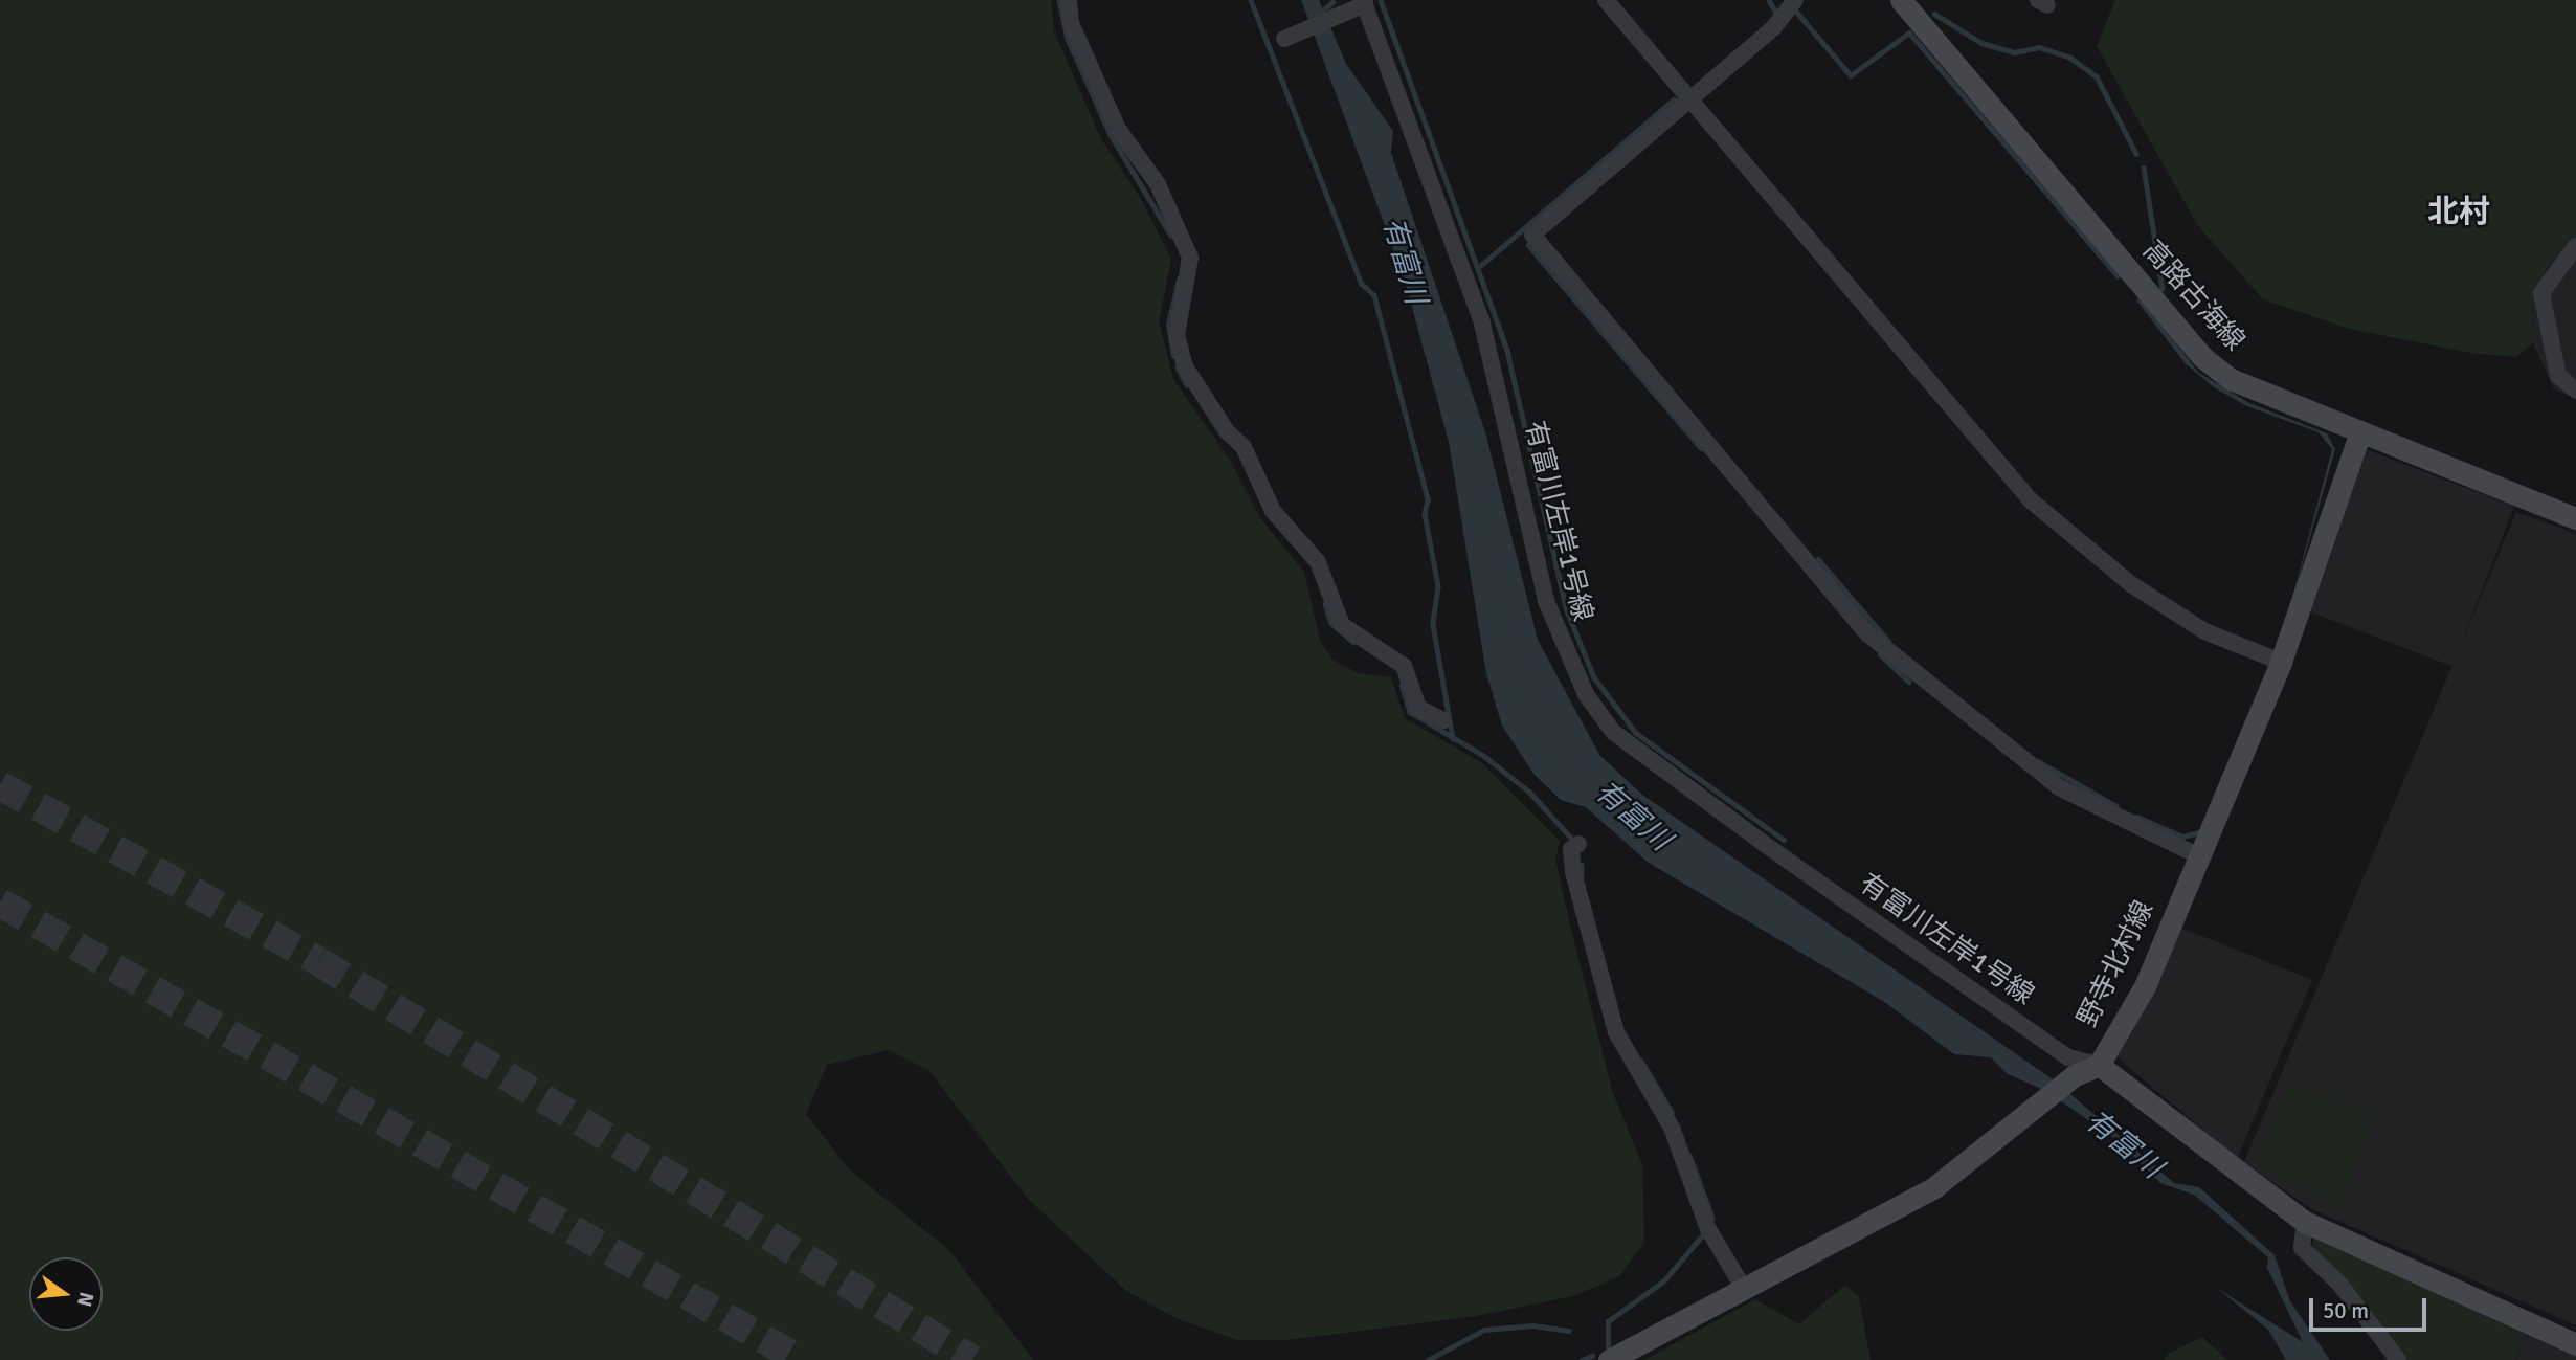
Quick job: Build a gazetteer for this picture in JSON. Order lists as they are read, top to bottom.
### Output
{
  "streets": {
    "street": ["高路古海線", "有富川左岸1号線", "野寺北村線"]
  },
  "crossings": [
    ["高路古海線", "野寺北村線"],
    ["有富川左岸1号線", "野寺北村線"]
  ],
  "districts": ["北村"],
  "water": ["有富川"],
  "scale_bar": "50 m",
  "north": "right"
}
